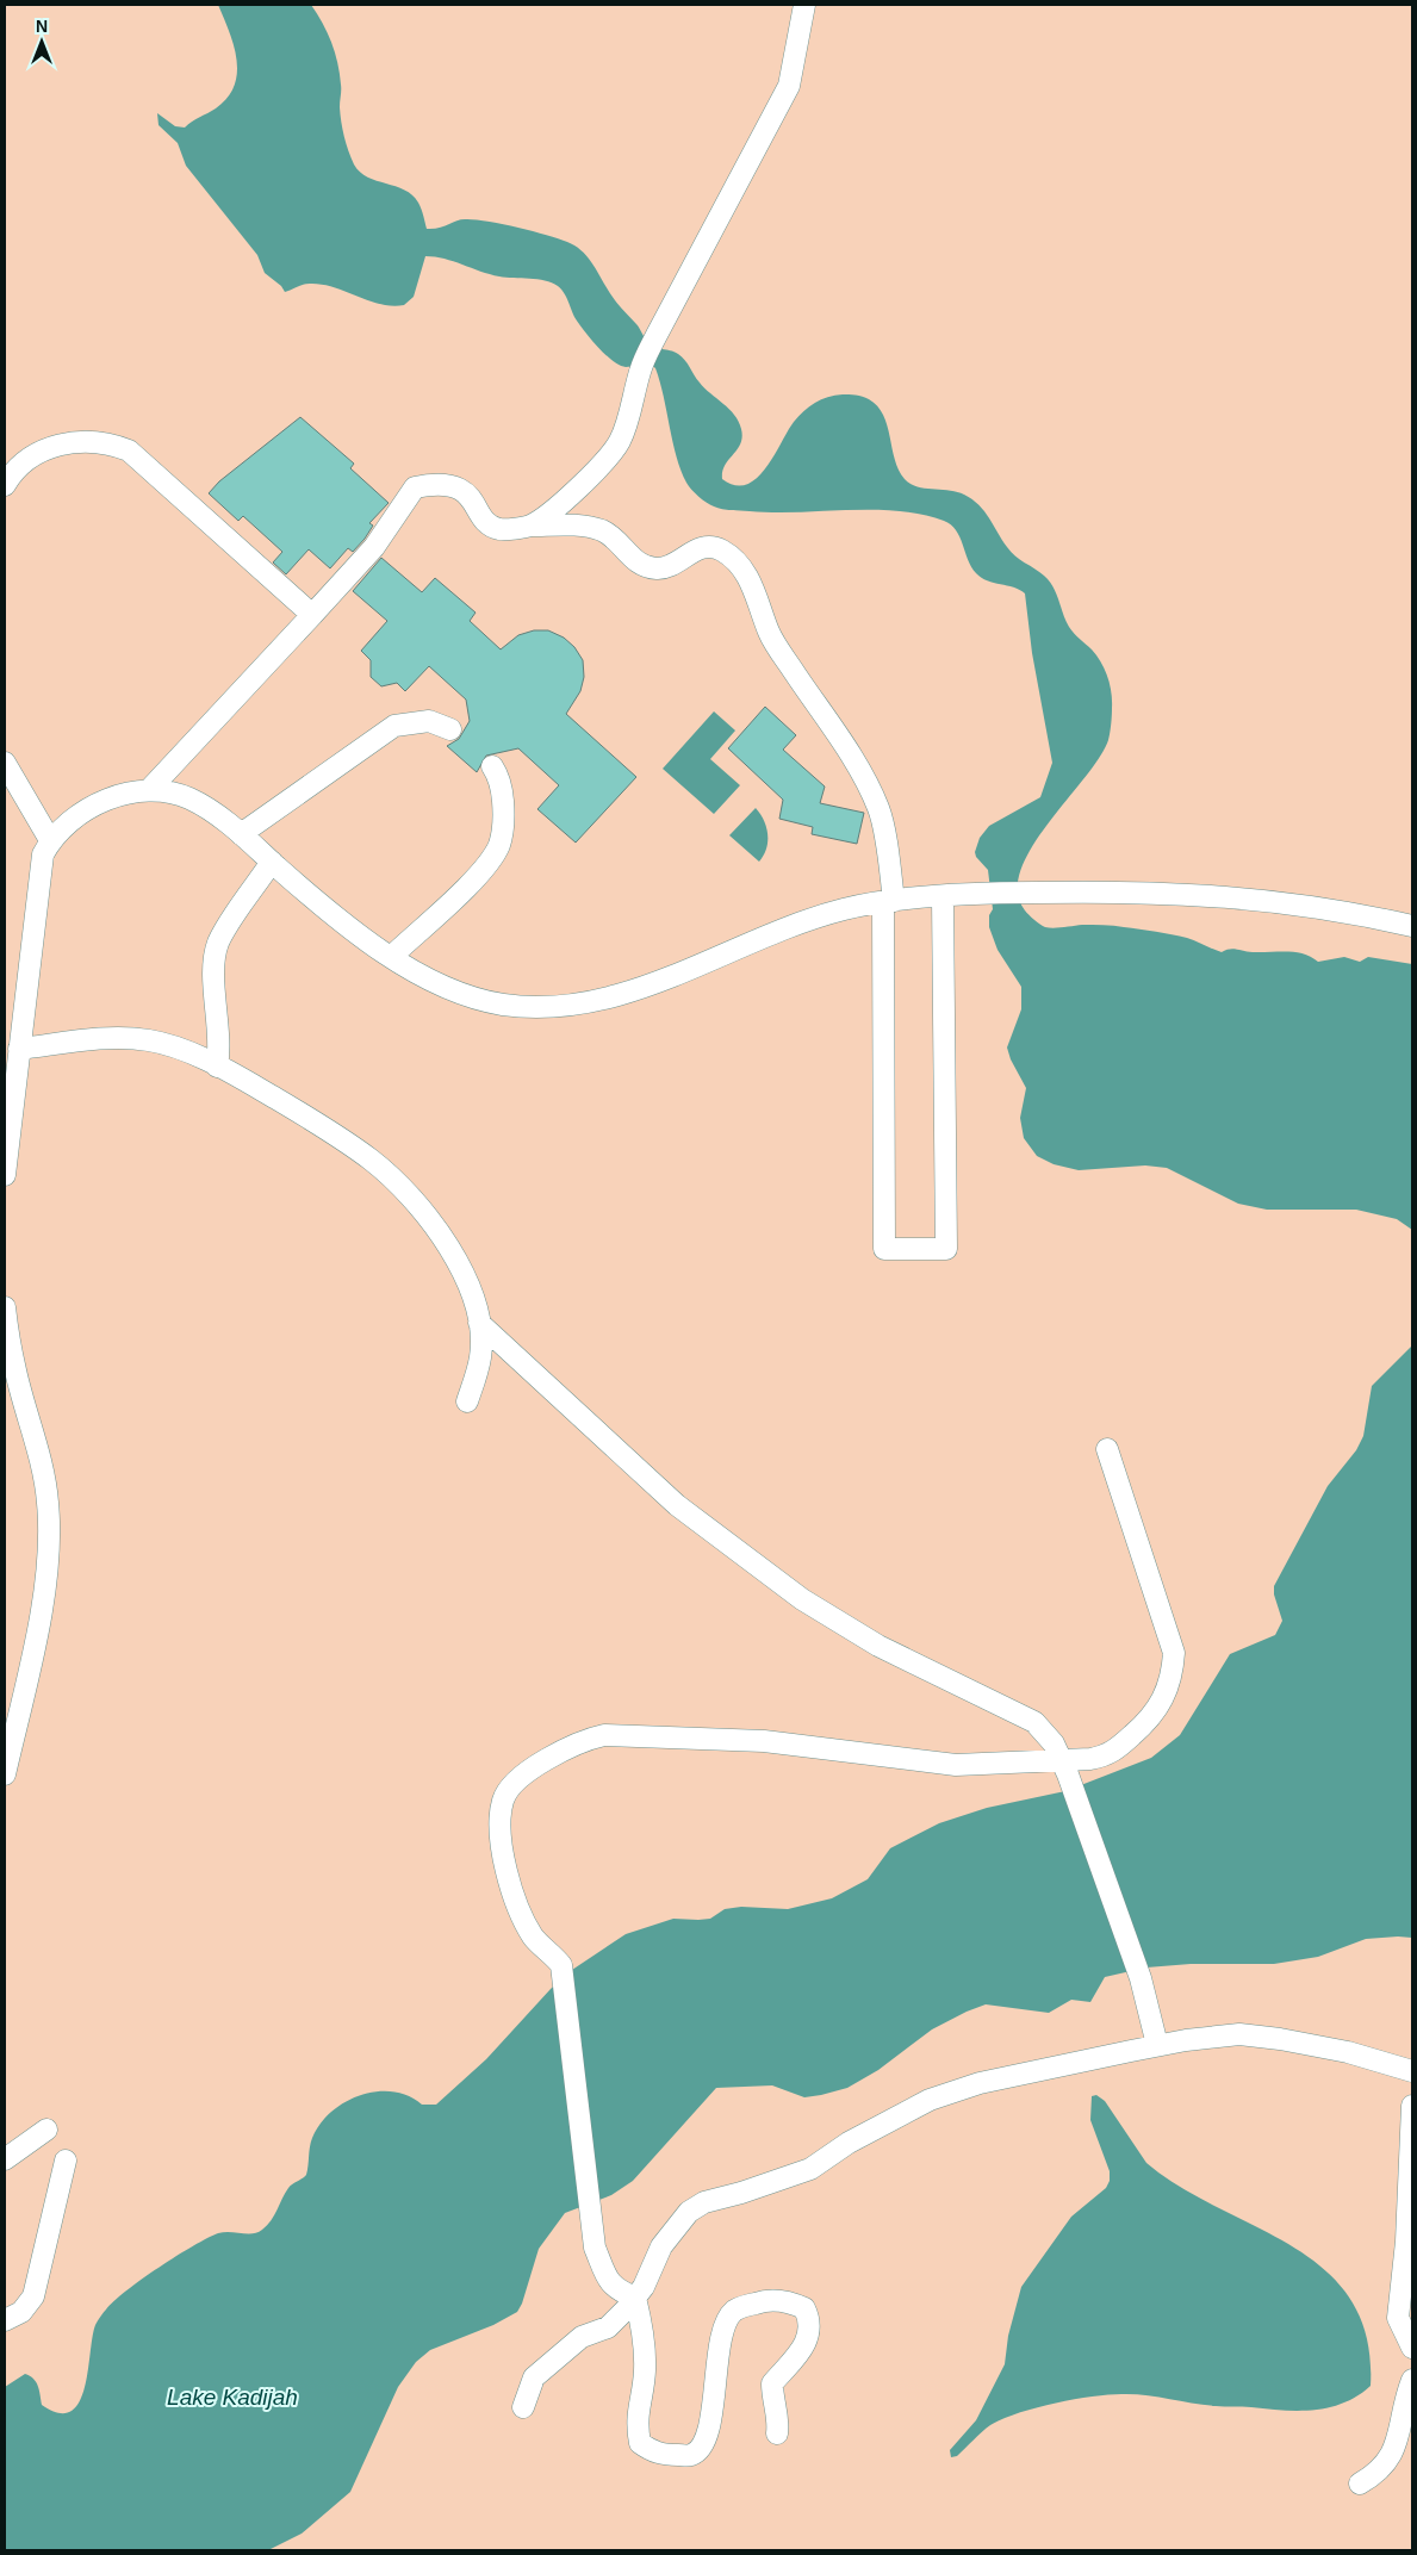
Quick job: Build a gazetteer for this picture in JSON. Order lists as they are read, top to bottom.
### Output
{
  "water": ["Lake Kadijah"],
  "north": "top"
}
